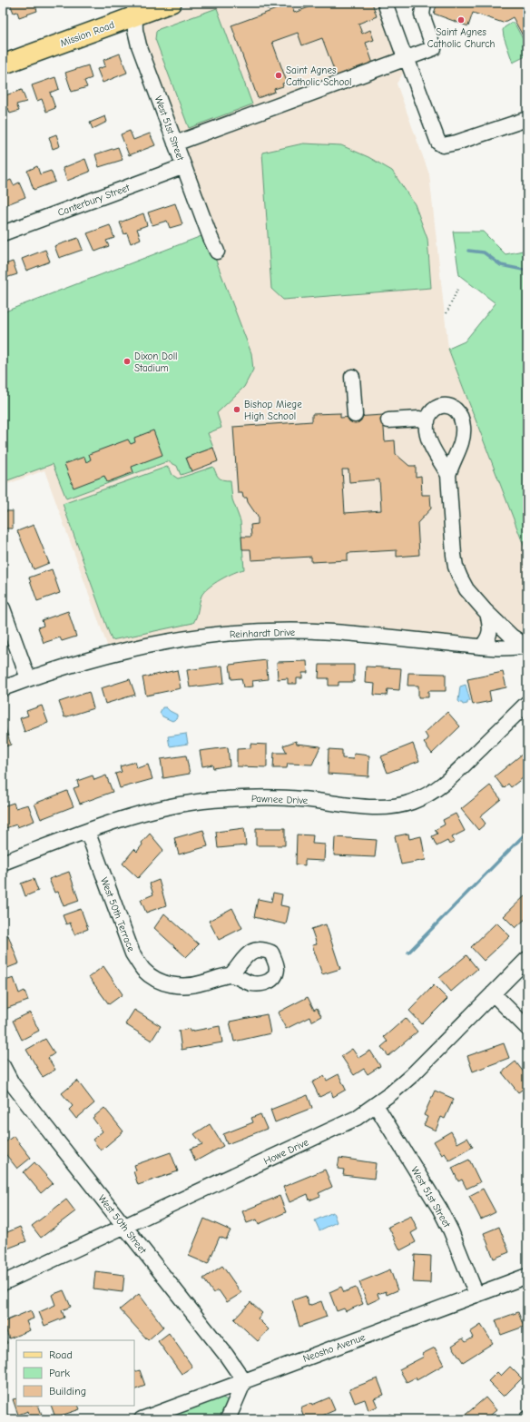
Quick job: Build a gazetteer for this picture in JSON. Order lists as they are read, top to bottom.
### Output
{
  "streets": {
    "main road": ["Mission Road"],
    "street": [
      "West 51st Street",
      "Canterbury Street",
      "Reinhardt Drive",
      "Pawnee Drive",
      "West 50th Terrace",
      "Howe Drive",
      "West 50th Street",
      "Neosho Avenue"
    ]
  },
  "crossings": [
    ["Mission Road", "West 51st Street"],
    ["West 51st Street", "Canterbury Street"],
    ["West 51st Street", "Howe Drive"],
    ["West 51st Street", "Neosho Avenue"],
    ["Pawnee Drive", "West 50th Terrace"],
    ["Howe Drive", "West 50th Street"],
    ["West 50th Street", "Neosho Avenue"]
  ],
  "places": [
    "Saint Agnes Catholic Church",
    "Saint Agnes Catholic School",
    "Dixon Doll Stadium",
    "Bishop Miege High School"
  ],
  "legend": ["Road", "Park", "Building"]
}
